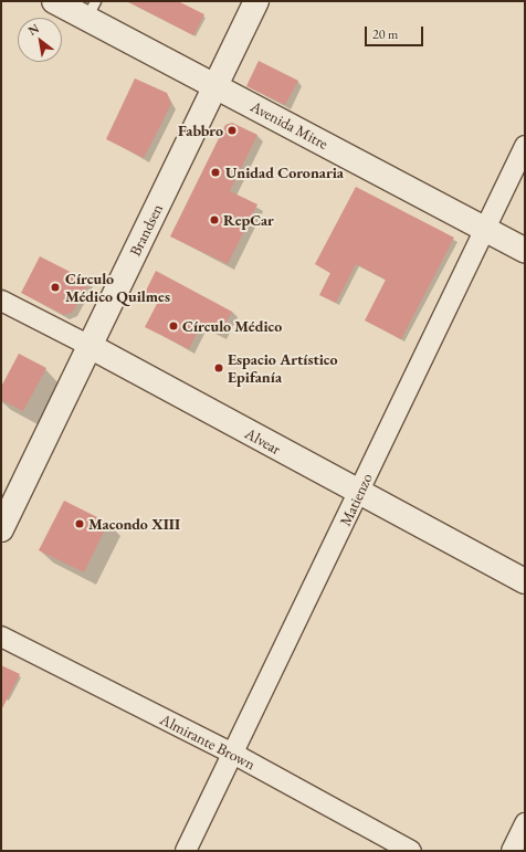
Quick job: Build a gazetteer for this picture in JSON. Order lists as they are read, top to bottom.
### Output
{
  "streets": {
    "main road": ["Avenida Mitre", "Brandsen", "Alvear"],
    "street": ["Matienzo", "Almirante Brown"]
  },
  "crossings": [
    ["Avenida Mitre", "Brandsen"],
    ["Avenida Mitre", "Matienzo"],
    ["Brandsen", "Alvear"],
    ["Alvear", "Matienzo"],
    ["Matienzo", "Almirante Brown"]
  ],
  "places": [
    "Fabbro",
    "Unidad Coronaria",
    "RepCar",
    "Círculo Médico Quilmes",
    "Círculo Médico",
    "Espacio Artístico Epifanía",
    "Macondo XIII"
  ],
  "scale_bar": "20 m",
  "north": "top left"
}
